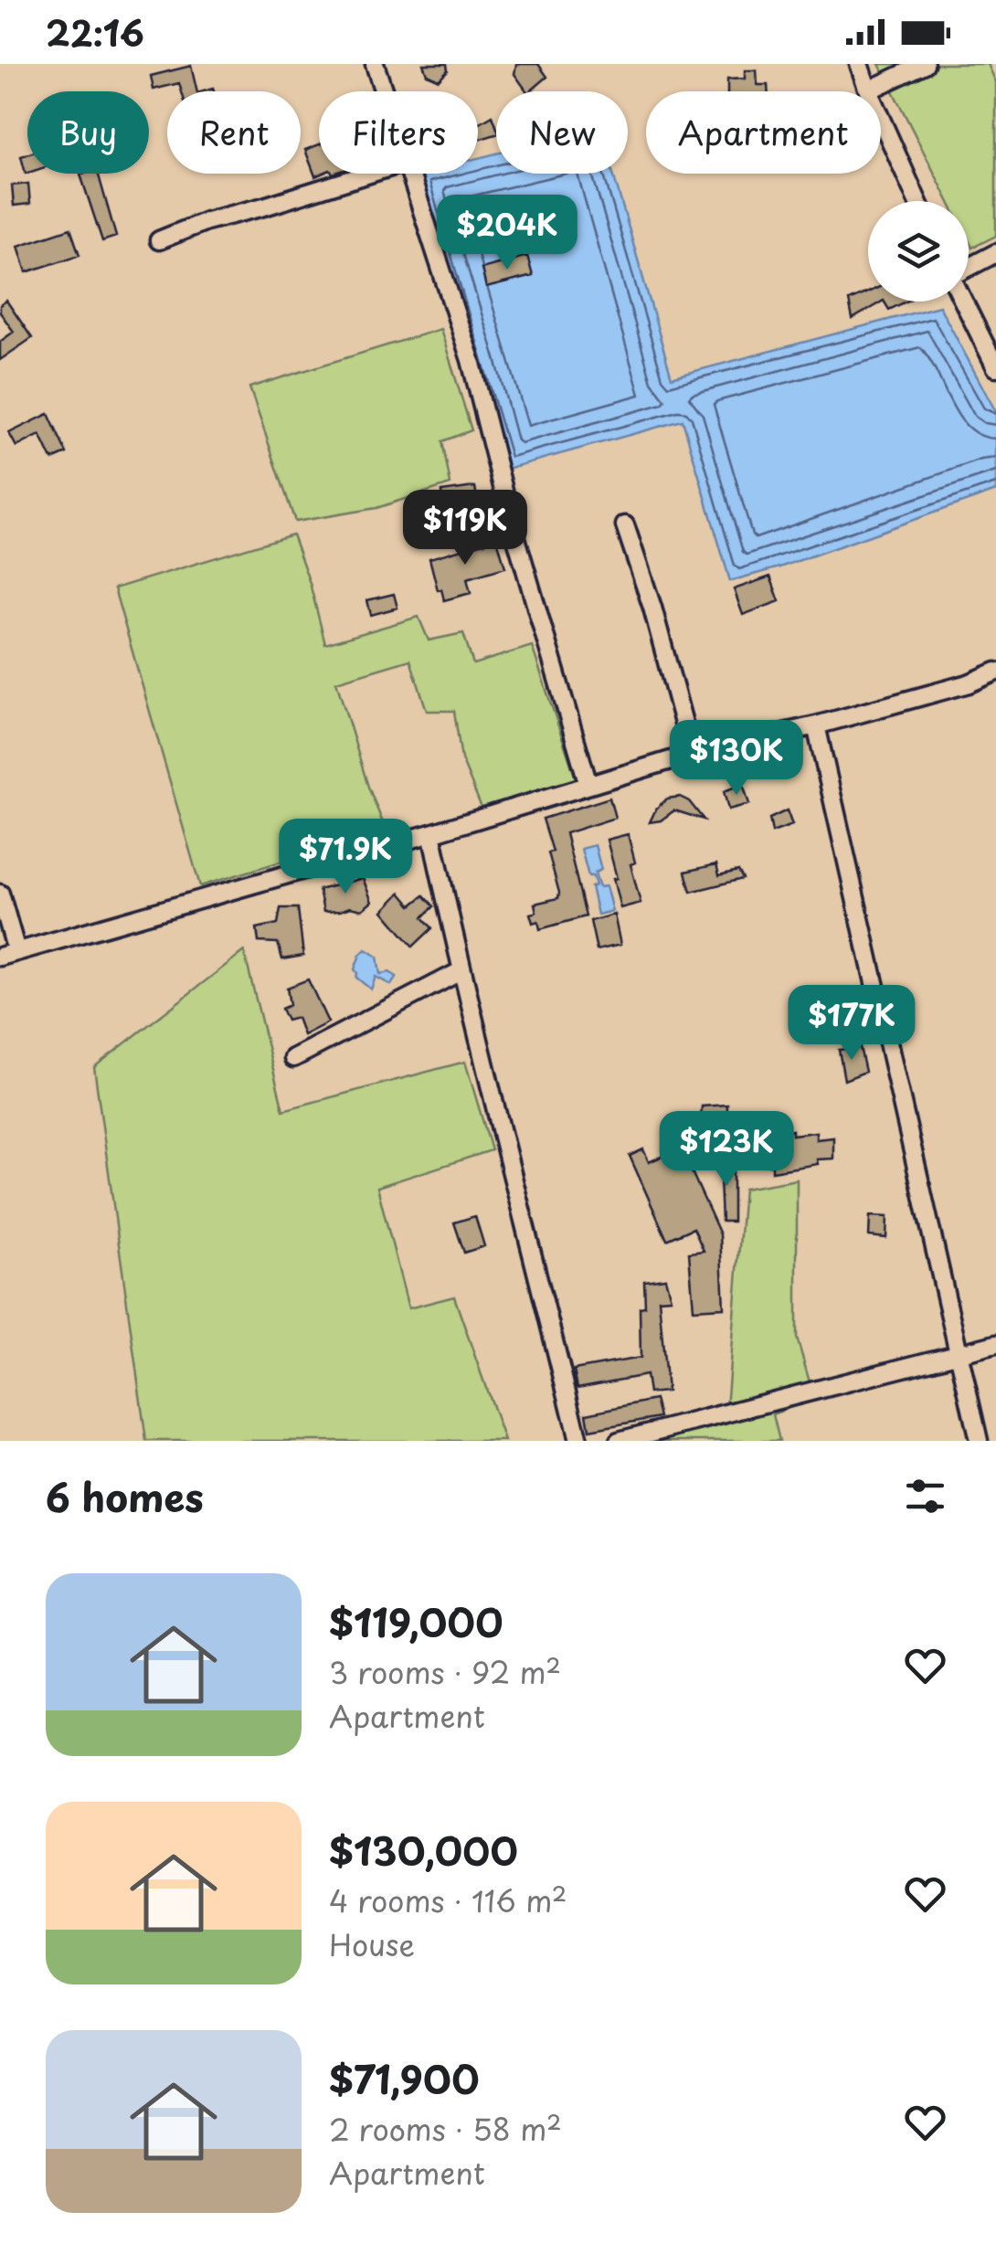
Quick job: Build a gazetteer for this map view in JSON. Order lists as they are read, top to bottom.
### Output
{
  "page": {
    "status": "22:16",
    "chip": [
      "Buy",
      "Rent",
      "Filters",
      "New",
      "Apartment"
    ],
    "price": [
      "$204K",
      "$119K",
      "$130K",
      "$71.9K",
      "$177K",
      "$123K"
    ],
    "heading": "6 homes",
    "list": [
      {
        "name": "$119,000",
        "note": "3 rooms · 92 m² · Apartment"
      },
      {
        "name": "$130,000",
        "note": "4 rooms · 116 m² · House"
      },
      {
        "name": "$71,900",
        "note": "2 rooms · 58 m² · Apartment"
      }
    ]
  }
}
